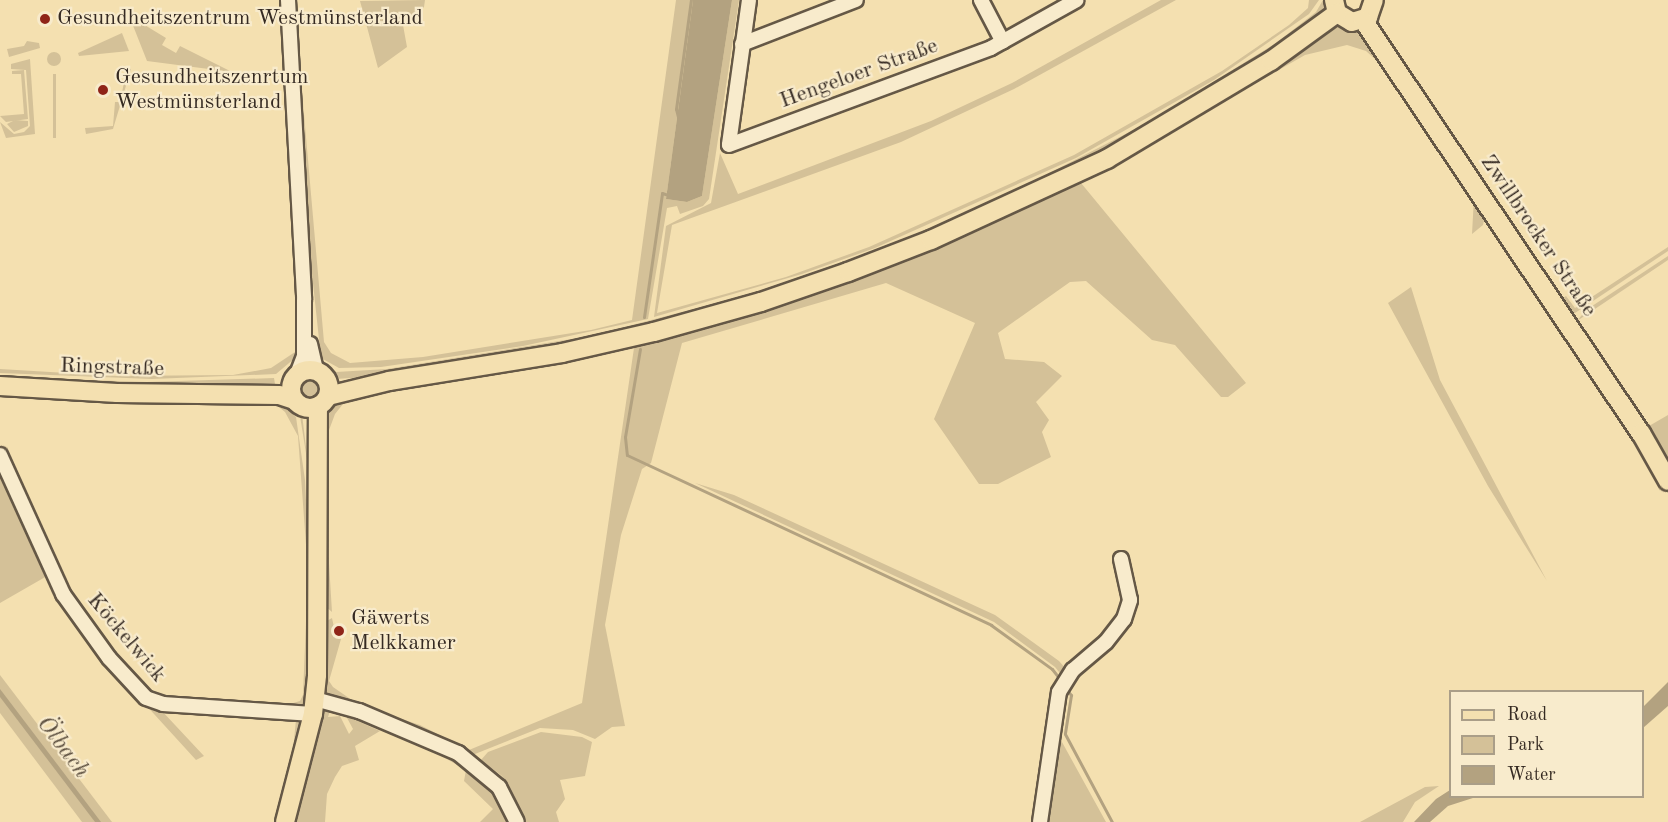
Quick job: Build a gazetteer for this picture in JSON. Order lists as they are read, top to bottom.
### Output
{
  "streets": {
    "main road": ["Zwillbrocker Straße", "Ringstraße"],
    "street": ["Hengeloer Straße", "Köckelwick"]
  },
  "water": ["Ölbach"],
  "places": ["Gesundheitszentrum Westmünsterland", "Gesundheitszenrtum Westmünsterland", "Gäwerts Melkkamer"],
  "legend": ["Road", "Park", "Water"]
}
